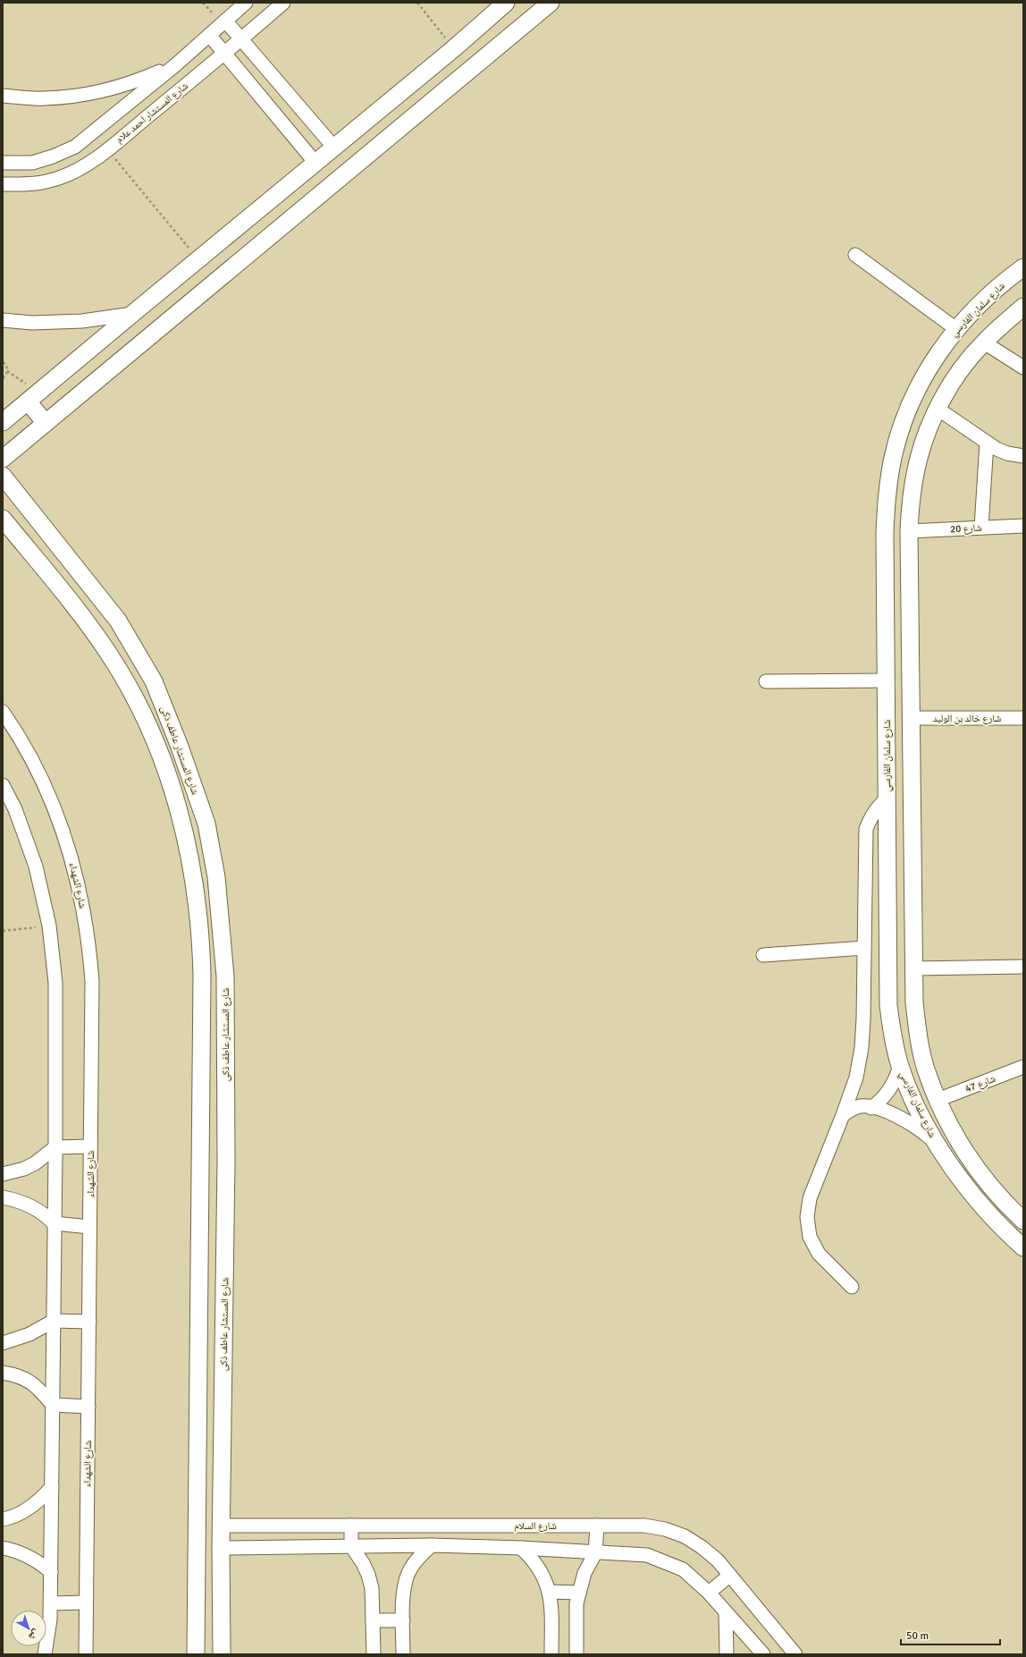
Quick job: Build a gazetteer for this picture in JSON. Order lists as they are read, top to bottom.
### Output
{
  "streets": {
    "street": [
      "شارع المستشار احمد علام",
      "شارع سلمان الفارسي",
      "شارع 20",
      "شارع خالد بن الوليد",
      "شارع المستشار عاطف ذكى",
      "شارع الشهداء",
      "شارع 47",
      "شارع السلام"
    ]
  },
  "crossings": [
    ["شارع سلمان الفارسي", "شارع 20"],
    ["شارع سلمان الفارسي", "شارع خالد بن الوليد"],
    ["شارع سلمان الفارسي", "شارع 47"],
    ["شارع المستشار عاطف ذكى", "شارع السلام"]
  ],
  "scale_bar": "50 m",
  "north": "bottom right"
}
